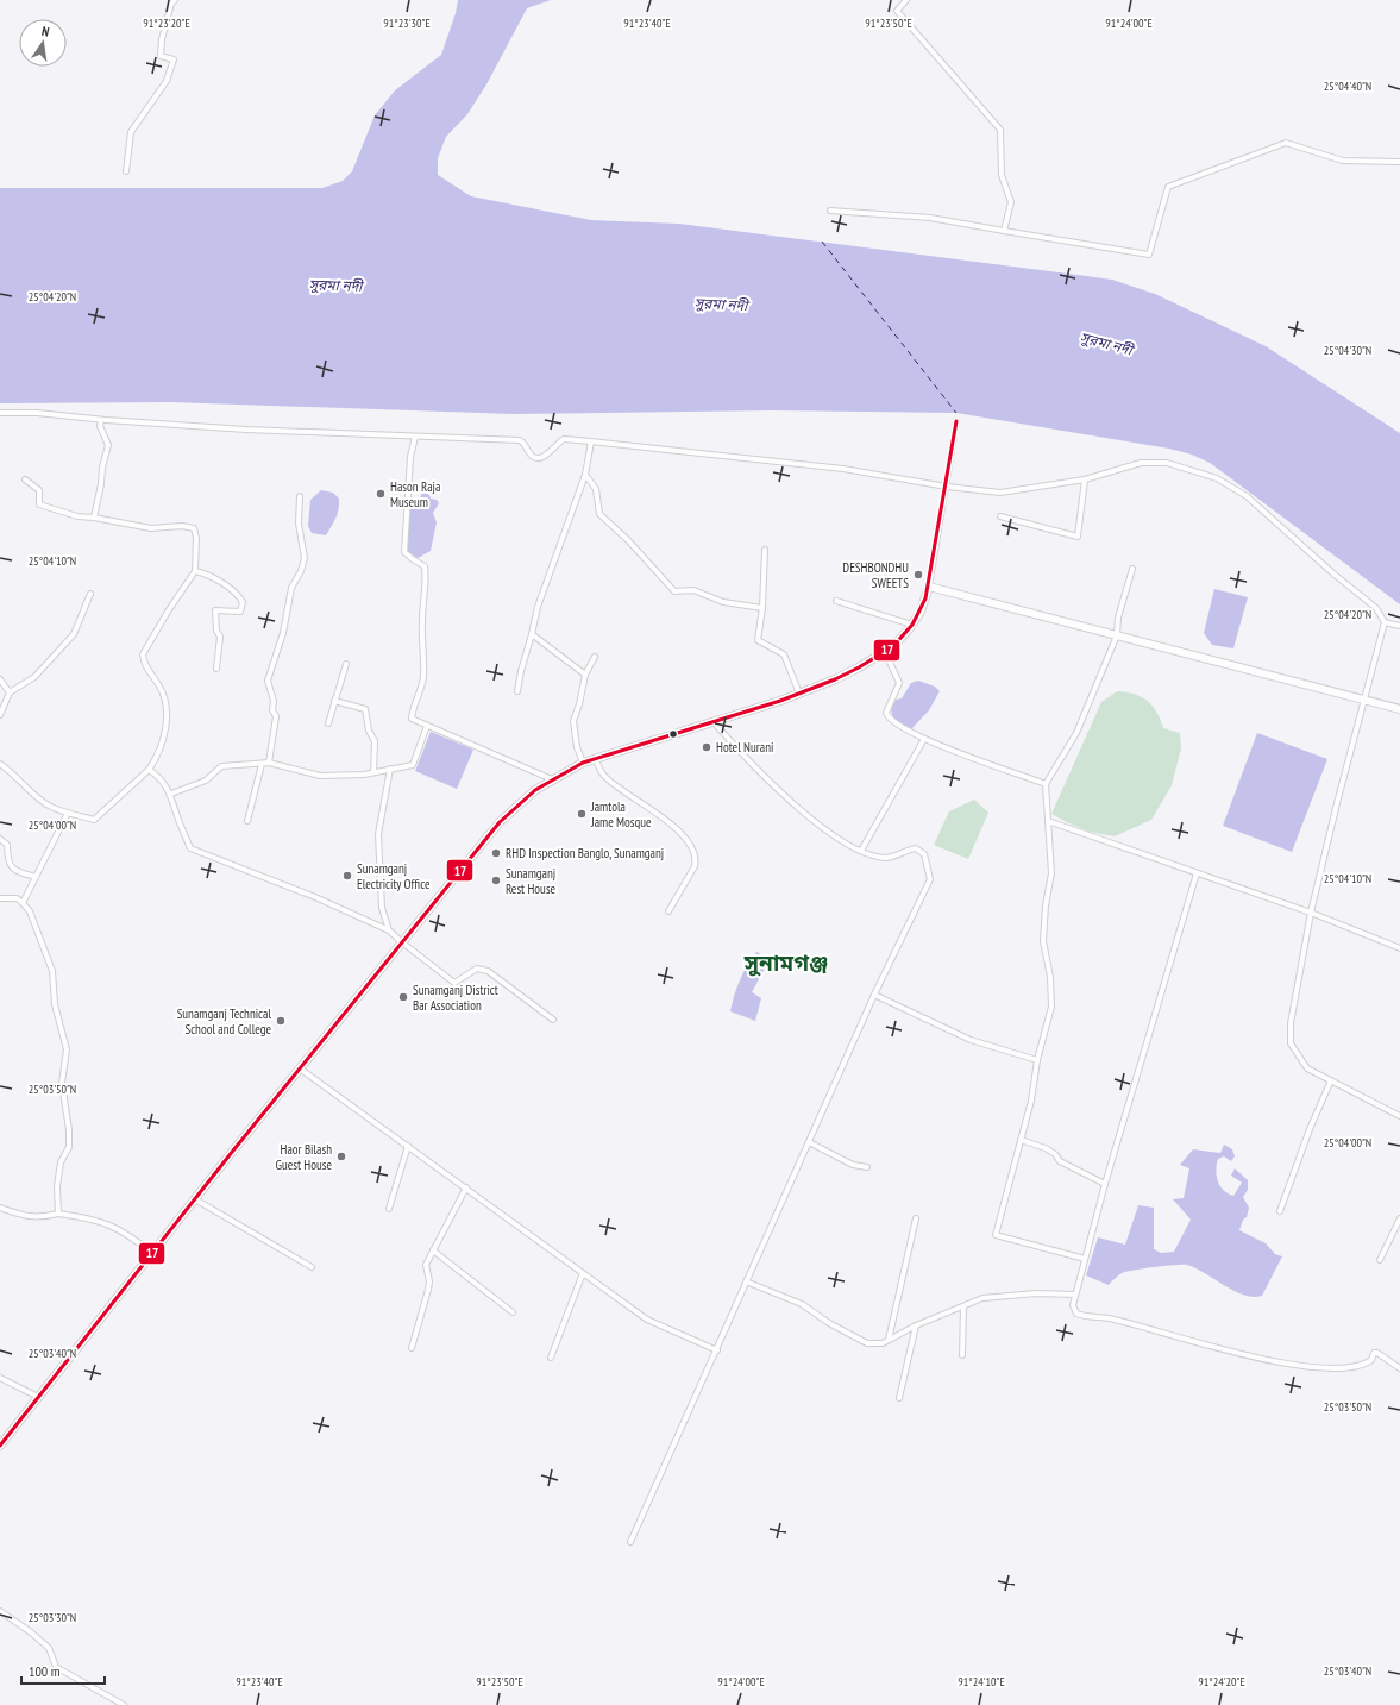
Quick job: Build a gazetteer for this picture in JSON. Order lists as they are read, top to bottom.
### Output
{
  "districts": ["সুনামগঞ্জ"],
  "water": ["সুরমা নদী"],
  "places": [
    "Hason Raja Museum",
    "DESHBONDHU SWEETS",
    "Hotel Nurani",
    "Jamtola Jame Mosque",
    "RHD Inspection Banglo, Sunamganj",
    "Sunamganj Electricity Office",
    "Sunamganj Rest House",
    "Sunamganj District Bar Association",
    "Sunamganj Technical School and College",
    "Haor Bilash Guest House"
  ],
  "lines": ["transit line 17"],
  "scale_bar": "100 m",
  "north": "top",
  "coordinates": [
    "91°23'20\"E",
    "91°23'30\"E",
    "91°23'40\"E",
    "91°23'50\"E",
    "91°24'00\"E",
    "25°04'40\"N",
    "25°04'20\"N",
    "25°04'30\"N",
    "25°04'10\"N",
    "25°04'00\"N",
    "25°03'50\"N",
    "25°03'40\"N",
    "25°03'30\"N",
    "91°24'10\"E",
    "91°24'20\"E"
  ]
}
